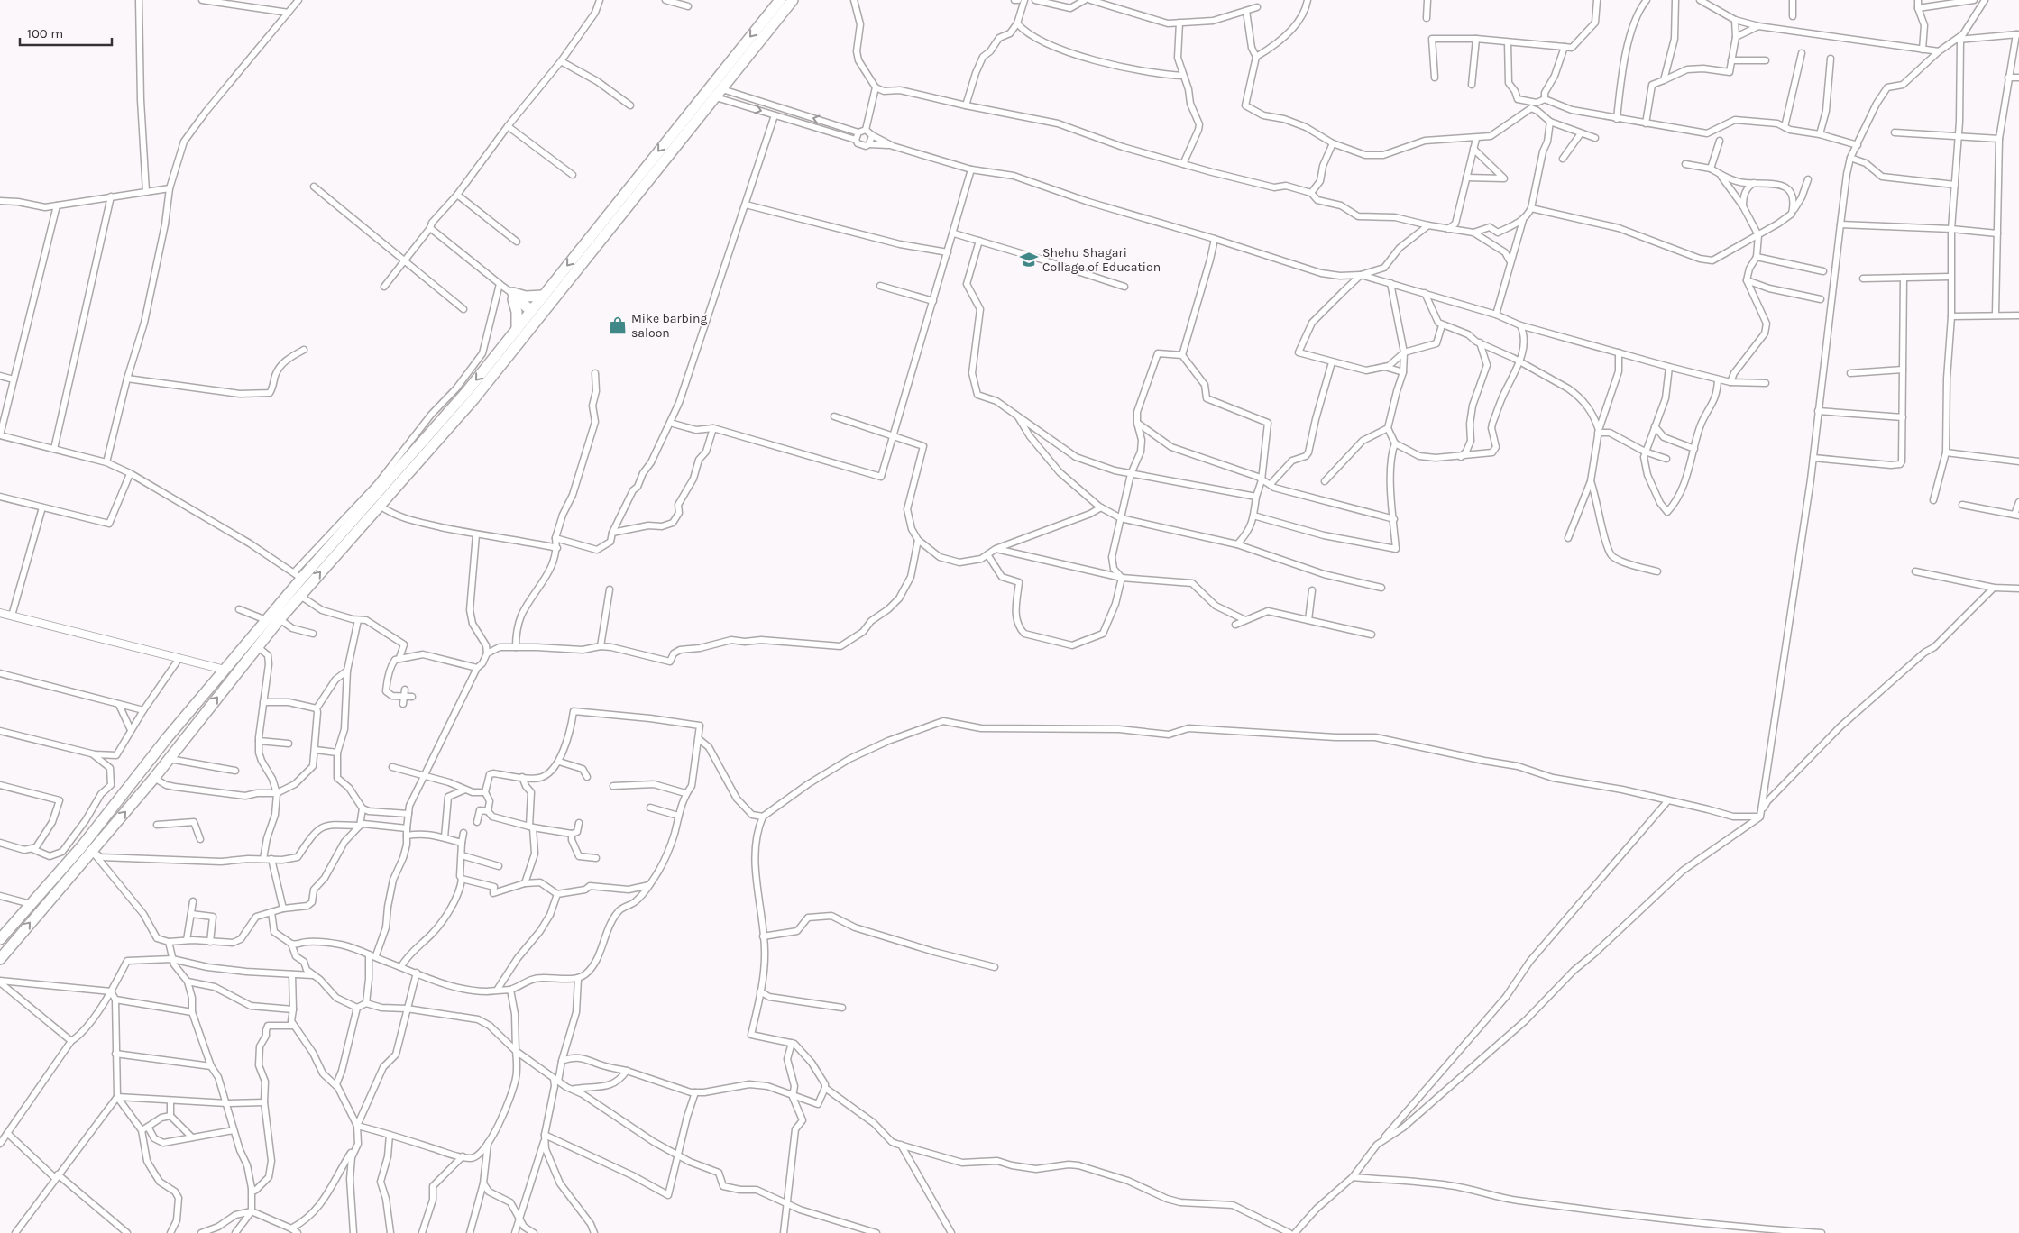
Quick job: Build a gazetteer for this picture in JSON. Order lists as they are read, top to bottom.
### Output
{
  "places": {
    "school or university": ["Shehu Shagari Collage of Education"],
    "shop": ["Mike barbing saloon"]
  },
  "scale_bar": "100 m"
}
